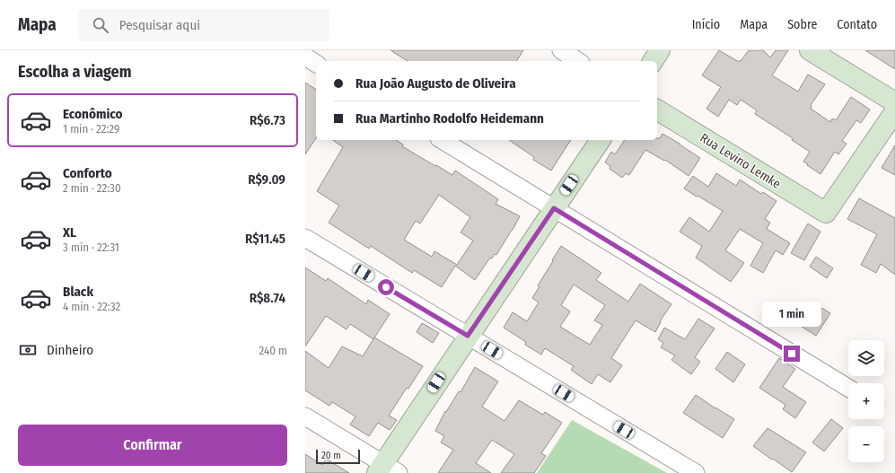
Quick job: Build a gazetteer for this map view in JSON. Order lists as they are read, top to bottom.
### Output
{
  "streets": {
    "street": ["Rua Levino Lemke"]
  },
  "scale_bar": "20 m",
  "page": {
    "header": "Mapa",
    "search": "Pesquisar aqui",
    "nav": [
      "Início",
      "Mapa",
      "Sobre",
      "Contato"
    ],
    "heading": "Escolha a viagem",
    "banner": ["Rua João Augusto de Oliveira", "Rua Martinho Rodolfo Heidemann"],
    "list": [
      {
        "name": "Econômico",
        "note": "1 min · 22:29",
        "value": "R$6.73"
      },
      {
        "name": "Conforto",
        "note": "2 min · 22:30",
        "value": "R$9.09"
      },
      {
        "name": "XL",
        "note": "3 min · 22:31",
        "value": "R$11.45"
      },
      {
        "name": "Black",
        "note": "4 min · 22:32",
        "value": "R$8.74"
      }
    ],
    "bubble": "1 min",
    "pay": ["Dinheiro", "240 m"],
    "map_buttons": ["+", "−"],
    "buttons": "Confirmar",
    "scale": "20 m"
  }
}
